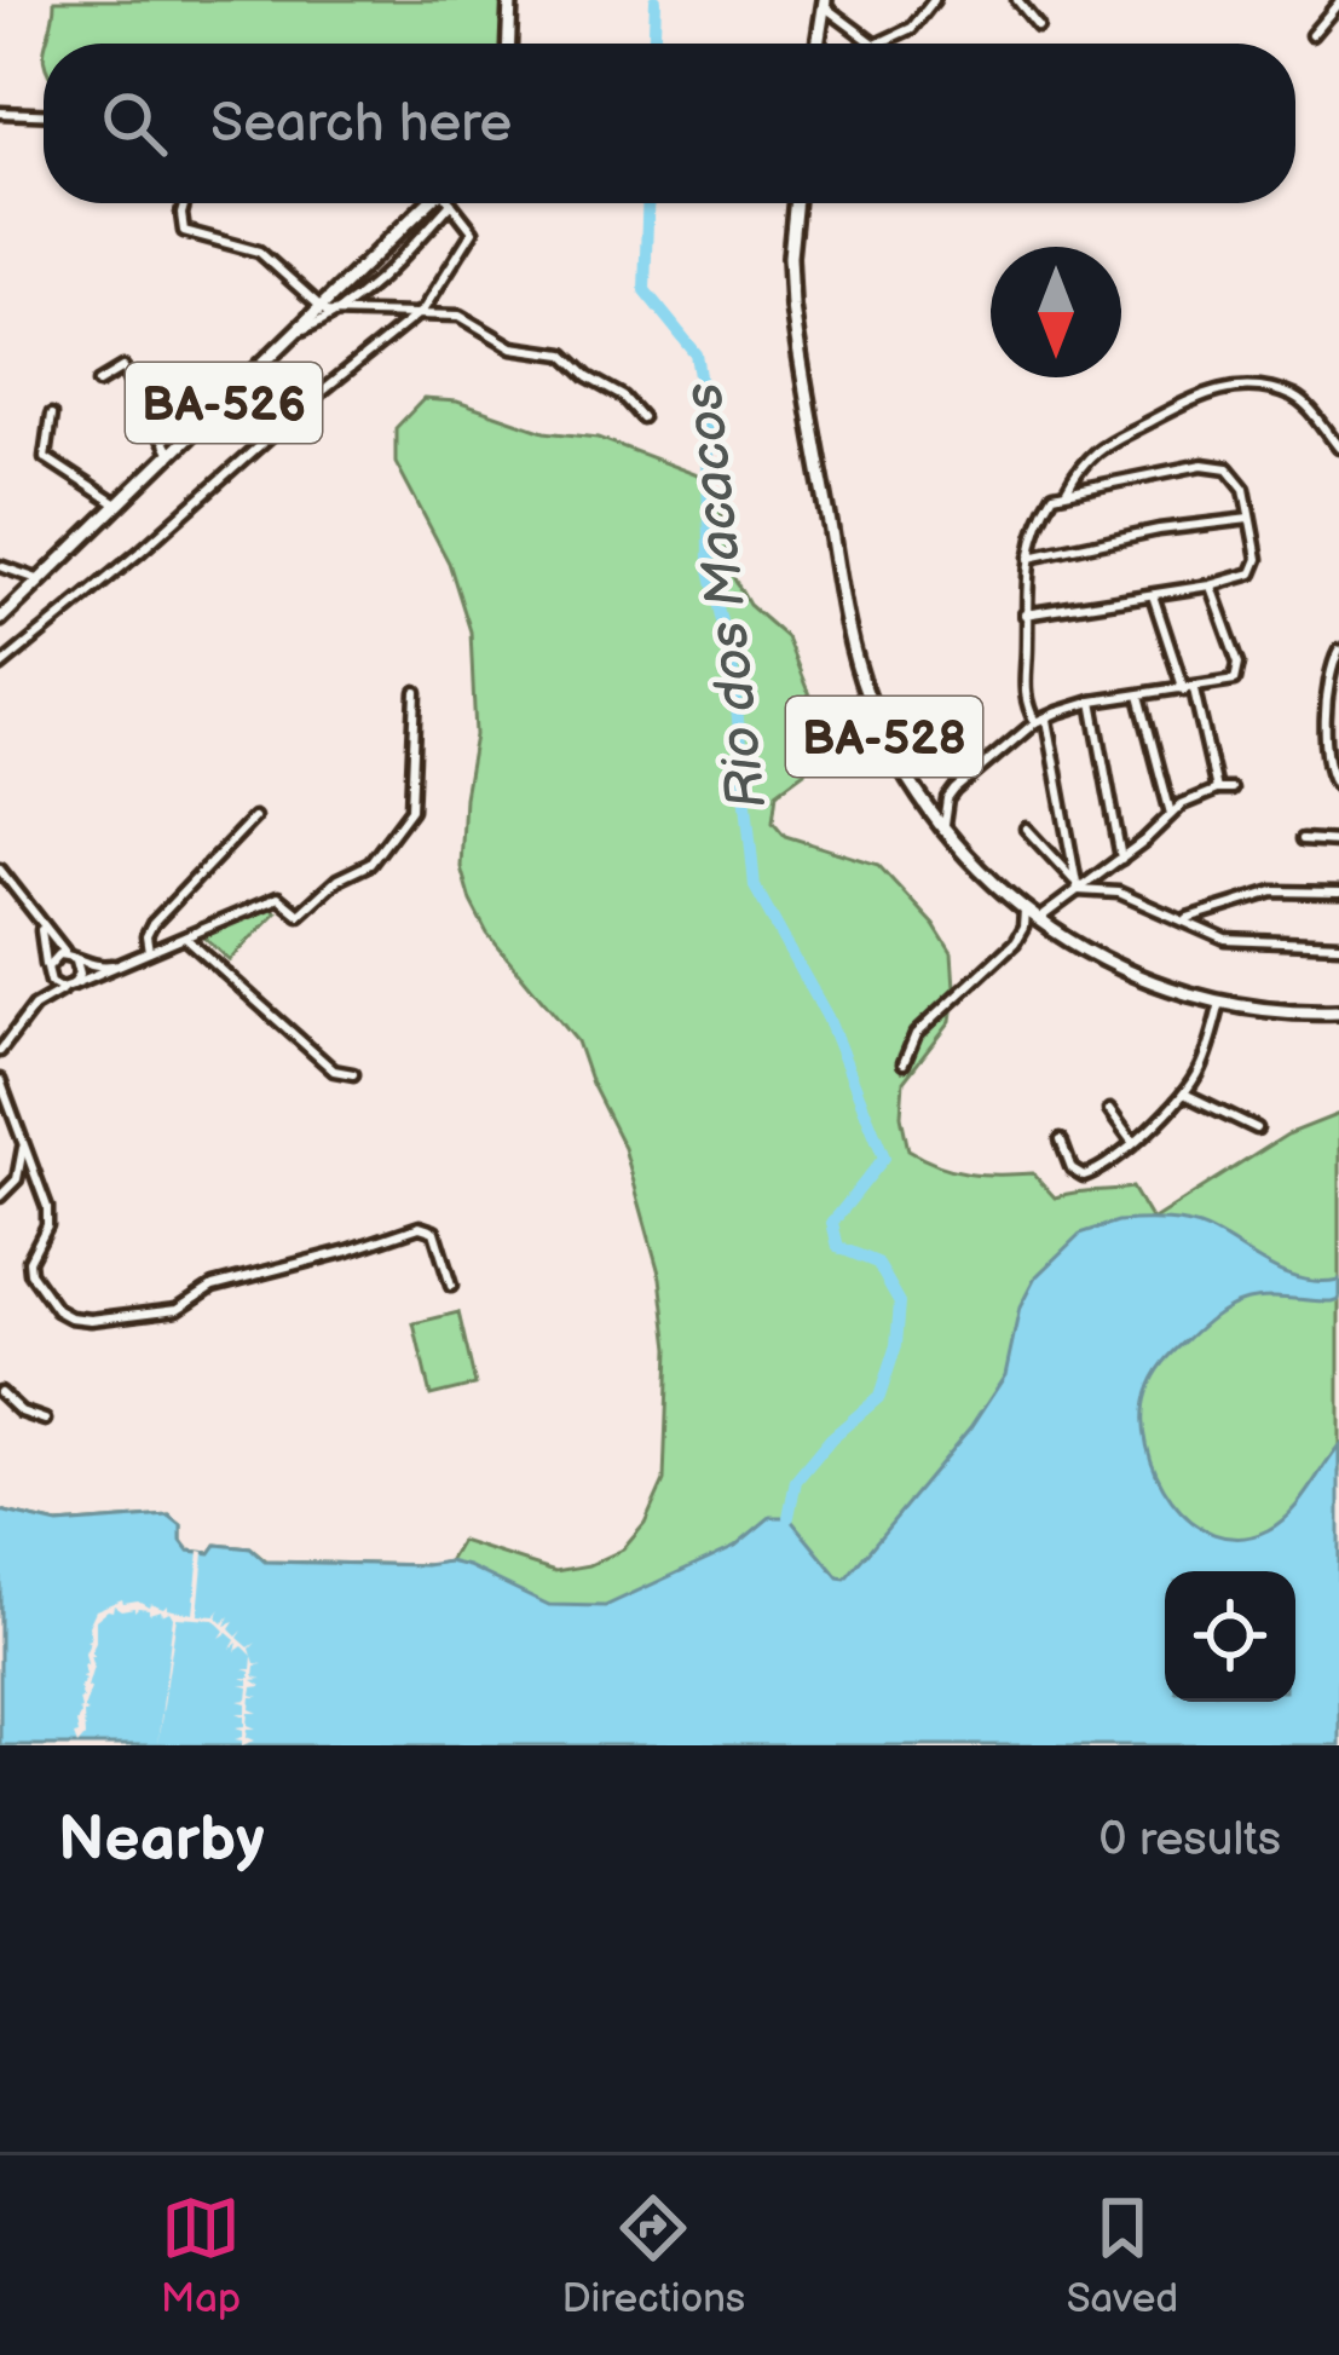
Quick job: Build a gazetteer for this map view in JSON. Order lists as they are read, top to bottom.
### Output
{
  "streets": {
    "main road": ["BA-526", "BA-528"]
  },
  "water": ["Rio dos Macacos"],
  "north": "bottom",
  "page": {
    "search": "Search here",
    "heading": ["Nearby", "0 results"],
    "nav": ["Map", "Directions", "Saved"]
  }
}
